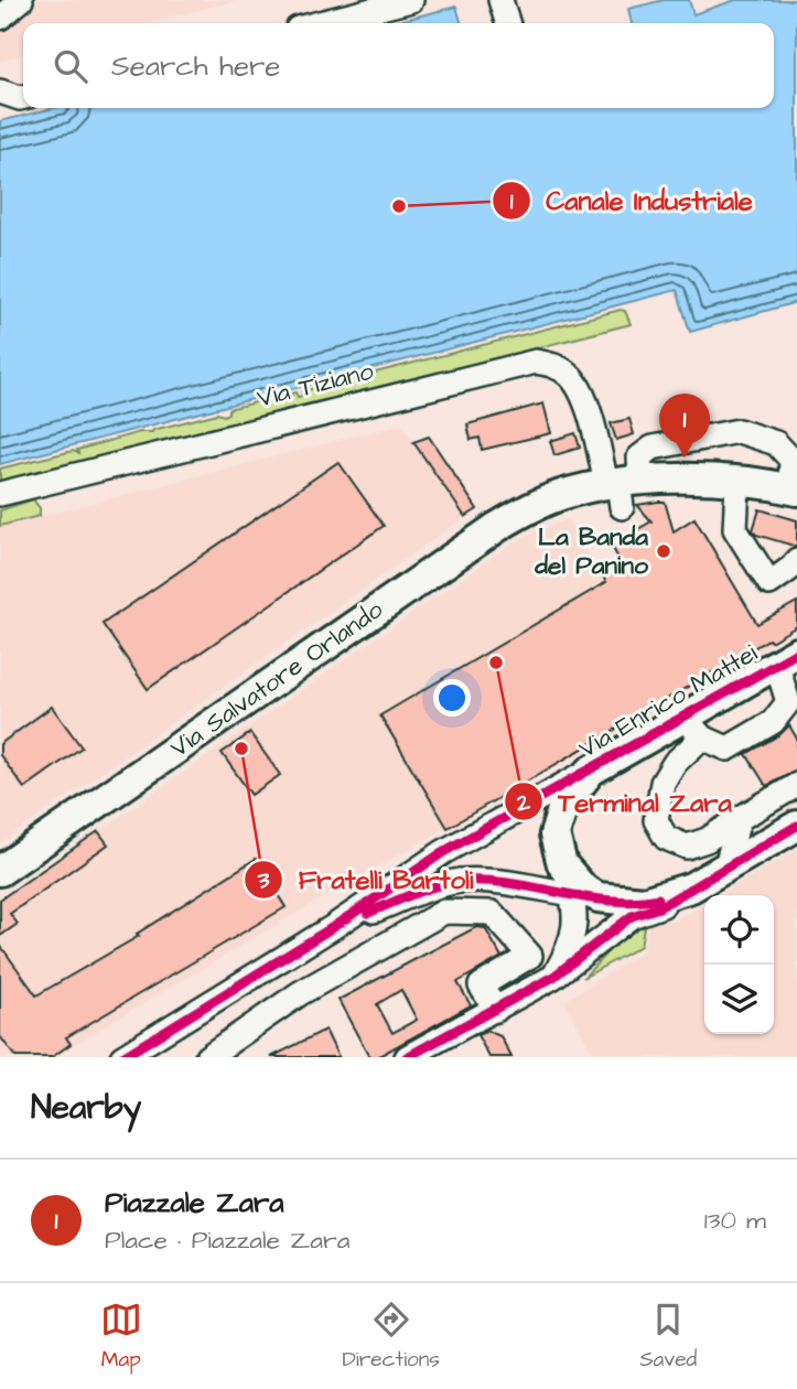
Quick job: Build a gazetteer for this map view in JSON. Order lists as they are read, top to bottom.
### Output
{
  "streets": {
    "main road": ["Via Salvatore Orlando", "Via Enrico Mattei"],
    "street": ["Via Tiziano"]
  },
  "crossings": [
    ["Via Tiziano", "Via Salvatore Orlando"]
  ],
  "places": [
    "Canale Industriale",
    "La Banda del Panino",
    "Terminal Zara",
    "Fratelli Bartoli"
  ],
  "page": {
    "search": "Search here",
    "pins": "1",
    "heading": "Nearby",
    "list": [
      {
        "mark": "1",
        "name": "Piazzale Zara",
        "note": "Place · Piazzale Zara",
        "value": "130 m"
      }
    ],
    "nav": ["Map", "Directions", "Saved"]
  }
}
